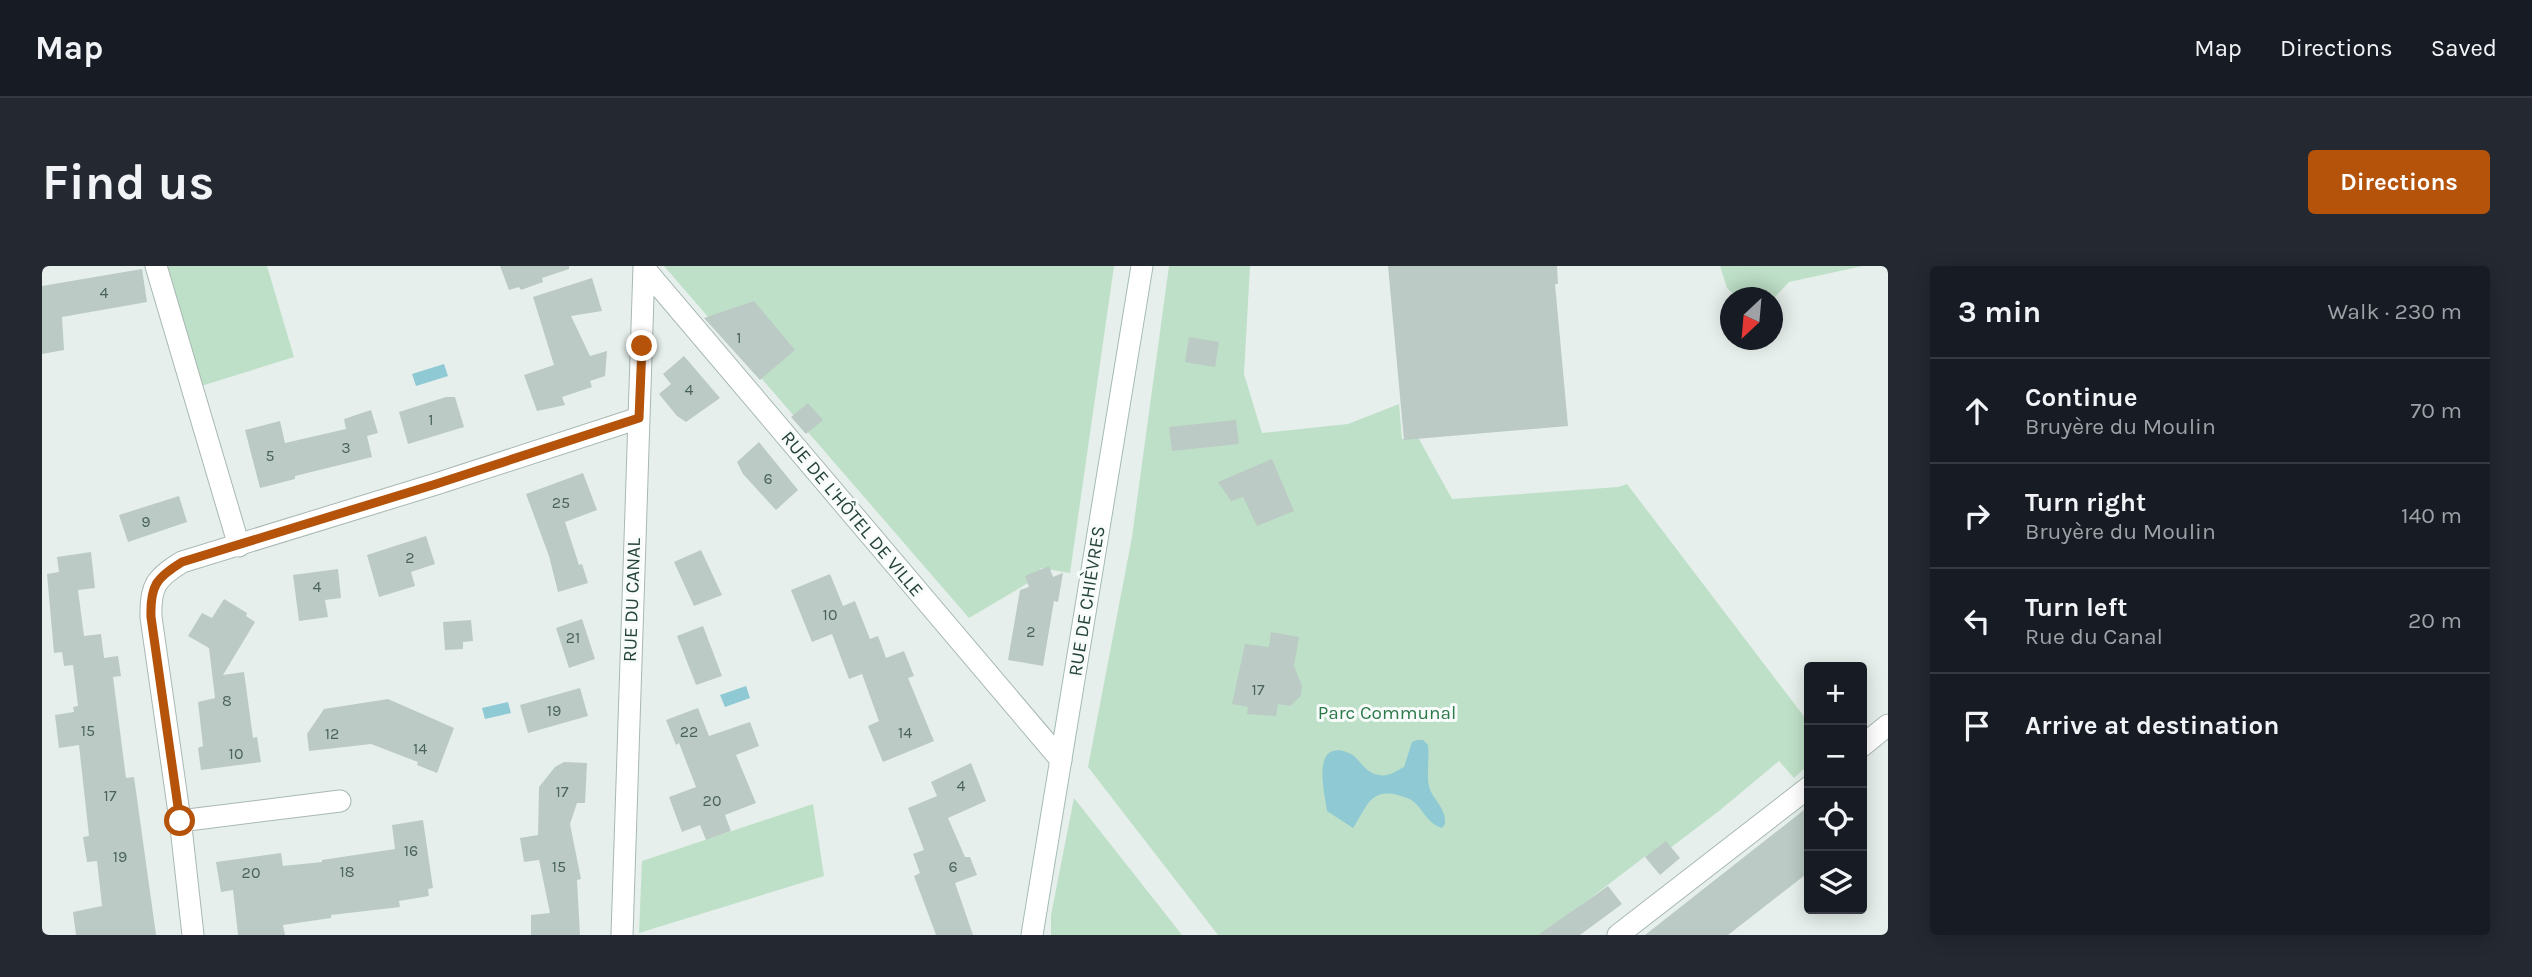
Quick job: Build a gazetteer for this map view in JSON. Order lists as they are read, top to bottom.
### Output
{
  "streets": {
    "street": ["RUE DE L'HÔTEL DE VILLE", "RUE DU CANAL", "RUE DE CHIÈVRES"]
  },
  "crossings": [
    ["RUE DE L'HÔTEL DE VILLE", "RUE DU CANAL"],
    ["RUE DE L'HÔTEL DE VILLE", "RUE DE CHIÈVRES"]
  ],
  "parks": ["Parc Communal"],
  "house_numbers": [
    "4",
    "1",
    "4",
    "1",
    "3",
    "5",
    "6",
    "25",
    "9",
    "2",
    "4",
    "10",
    "2",
    "21",
    "17",
    "8",
    "19",
    "15",
    "22",
    "14",
    "12",
    "14",
    "10",
    "4",
    "17",
    "17",
    "20",
    "16",
    "19",
    "15",
    "6",
    "18",
    "20"
  ],
  "north": "bottom left",
  "page": {
    "header": "Map",
    "nav": ["Map", "Directions", "Saved"],
    "buttons": "Directions",
    "title": "Find us",
    "heading": ["3 min", "Walk · 230 m"],
    "list": [
      ["Continue", "Bruyère du Moulin", "70 m"],
      ["Turn right", "Bruyère du Moulin", "140 m"],
      ["Turn left", "Rue du Canal", "20 m"],
      "Arrive at destination"
    ],
    "map_buttons": ["+", "−"]
  }
}
